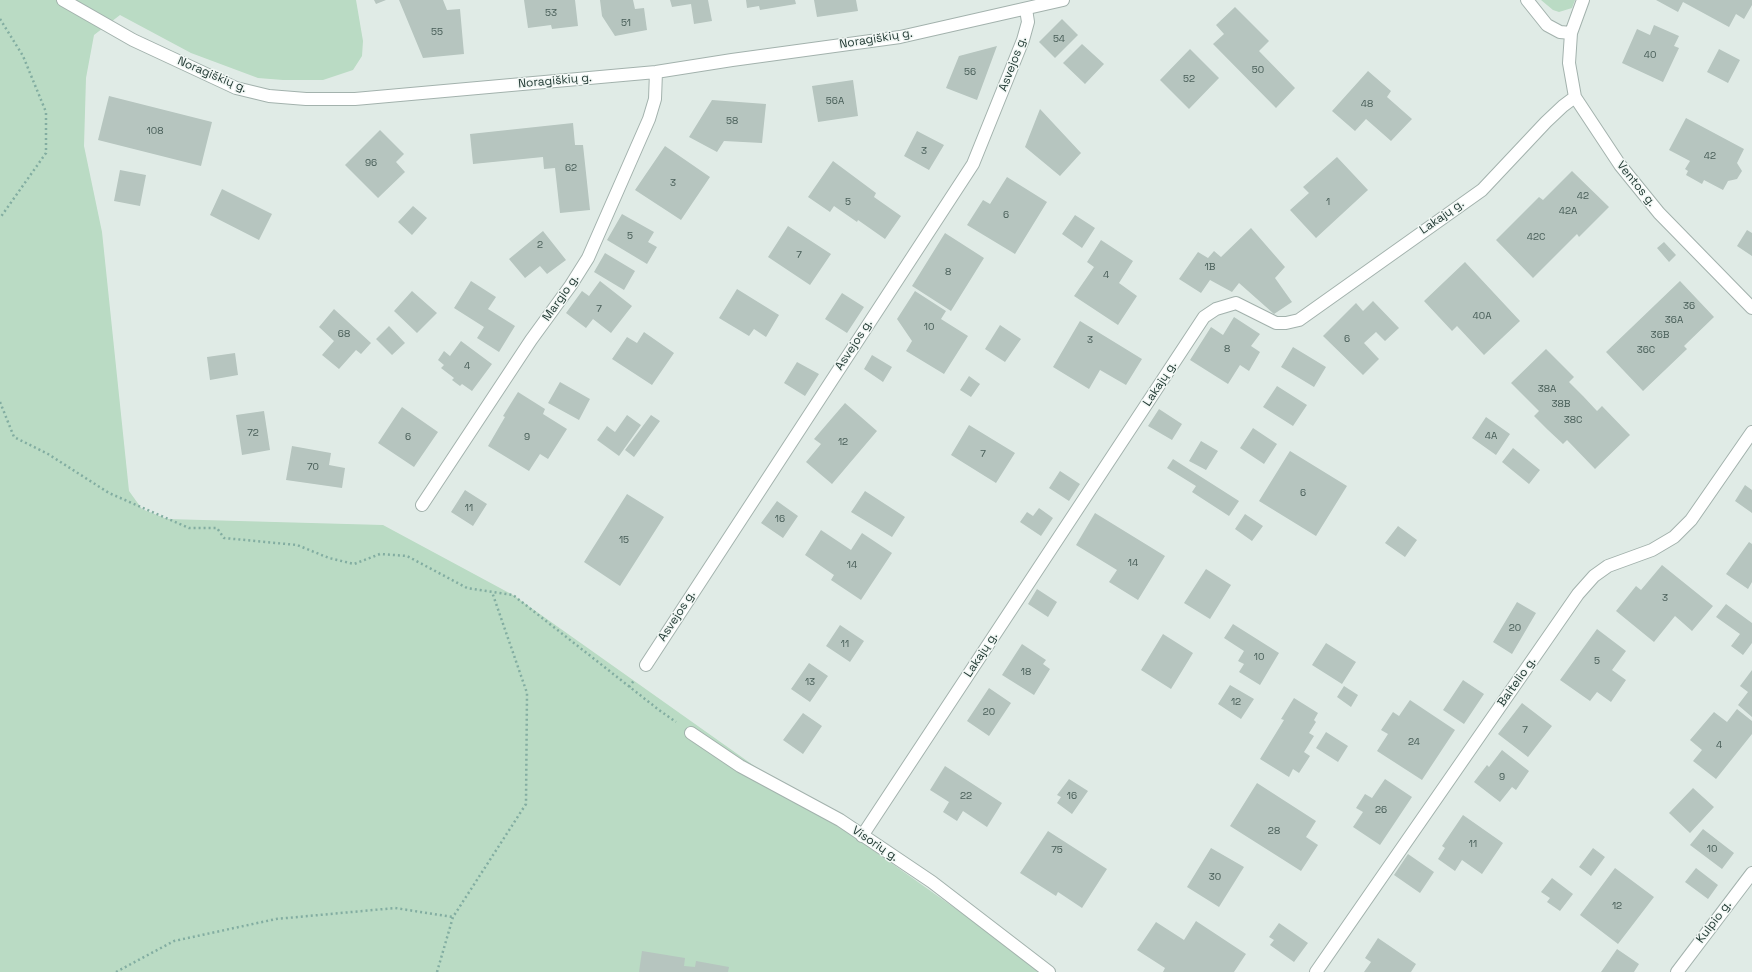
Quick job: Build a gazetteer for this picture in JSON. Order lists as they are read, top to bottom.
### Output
{
  "streets": {
    "street": [
      "Noragiškių g.",
      "Asvejos g.",
      "Ventos g.",
      "Lakajų g.",
      "Margio g.",
      "Baltelio g.",
      "Visorių g.",
      "Kulpio g."
    ]
  },
  "crossings": [
    ["Noragiškių g.", "Asvejos g."],
    ["Noragiškių g.", "Margio g."],
    ["Ventos g.", "Lakajų g."],
    ["Lakajų g.", "Visorių g."]
  ],
  "house_numbers": [
    "53",
    "51",
    "55",
    "54",
    "40",
    "50",
    "56",
    "52",
    "56A",
    "48",
    "58",
    "108",
    "3",
    "42",
    "96",
    "62",
    "3",
    "42",
    "5",
    "1",
    "42A",
    "6",
    "5",
    "42C",
    "2",
    "7",
    "1B",
    "8",
    "4",
    "36",
    "7",
    "40A",
    "36A",
    "10",
    "68",
    "36B",
    "6",
    "3",
    "8",
    "36C",
    "4",
    "38A",
    "38B",
    "38C",
    "72",
    "4A",
    "6",
    "9",
    "12",
    "7",
    "70",
    "6",
    "11",
    "16",
    "15",
    "14",
    "14",
    "3",
    "20",
    "11",
    "10",
    "5",
    "18",
    "13",
    "12",
    "20",
    "7",
    "24",
    "4",
    "9",
    "22",
    "16",
    "26",
    "28",
    "11",
    "10",
    "75",
    "30",
    "12"
  ]
}
